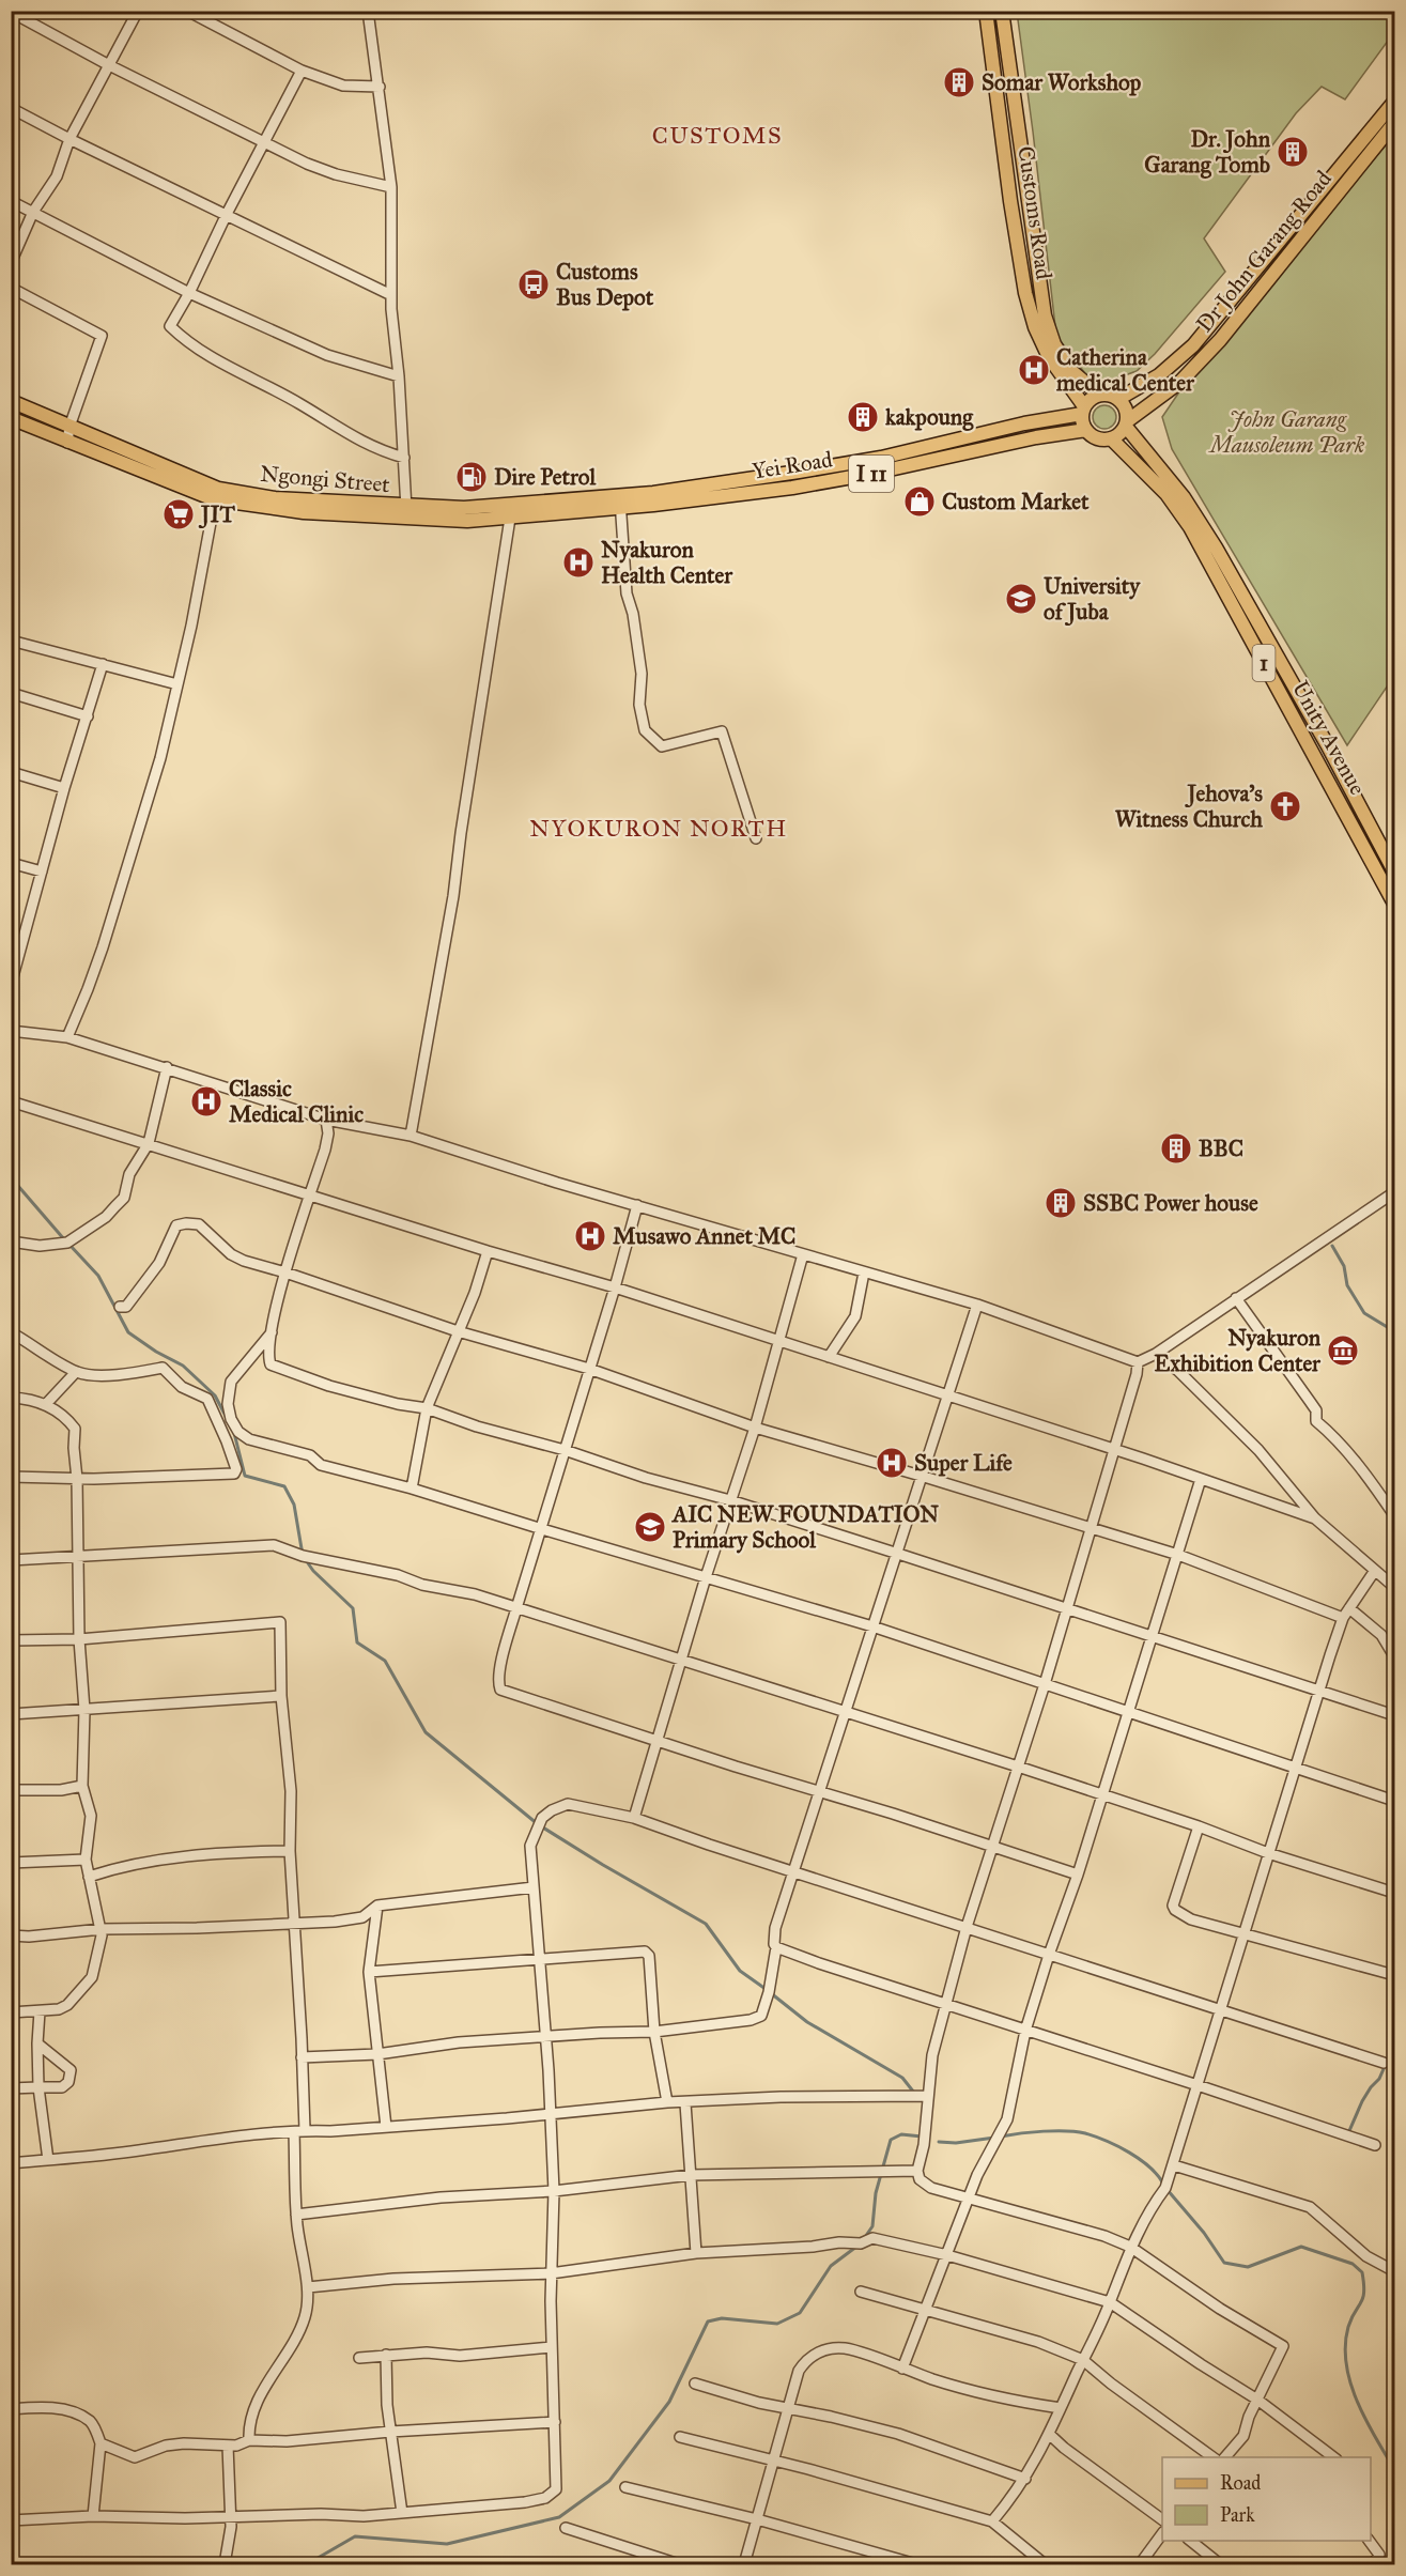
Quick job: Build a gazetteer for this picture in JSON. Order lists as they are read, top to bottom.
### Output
{
  "streets": {
    "main road": [
      "Customs Road",
      "Dr John Garang Road",
      "Yei Road",
      "I 11",
      "Ngongi Street",
      "1",
      "Unity Avenue"
    ]
  },
  "crossings": [
    ["Customs Road", "Dr John Garang Road"],
    ["Customs Road", "Yei Road"],
    ["Customs Road", "1"],
    ["Customs Road", "Unity Avenue"],
    ["Dr John Garang Road", "Yei Road"],
    ["Dr John Garang Road", "1"],
    ["Dr John Garang Road", "Unity Avenue"],
    ["Yei Road", "Ngongi Street"],
    ["Yei Road", "1"],
    ["Yei Road", "Unity Avenue"],
    ["1", "Unity Avenue"]
  ],
  "districts": ["CUSTOMS", "NYOKURON NORTH"],
  "parks": ["John Garang Mausoleum Park"],
  "places": {
    "building": [
      "Somar Workshop",
      "Dr. John Garang Tomb",
      "kakpoung",
      "BBC",
      "SSBC Power house"
    ],
    "bus stop": ["Customs Bus Depot"],
    "hospital": [
      "Catherina medical Center",
      "Nyakuron Health Center",
      "Classic Medical Clinic",
      "Musawo Annet MC",
      "Super Life"
    ],
    "fuel station": ["Dire Petrol"],
    "shop": ["Custom Market"],
    "supermarket": ["JIT"],
    "school or university": ["University of Juba", "AIC NEW FOUNDATION Primary School"],
    "church": ["Jehova's Witness Church"],
    "museum": ["Nyakuron Exhibition Center"]
  },
  "legend": ["Road", "Park"]
}
